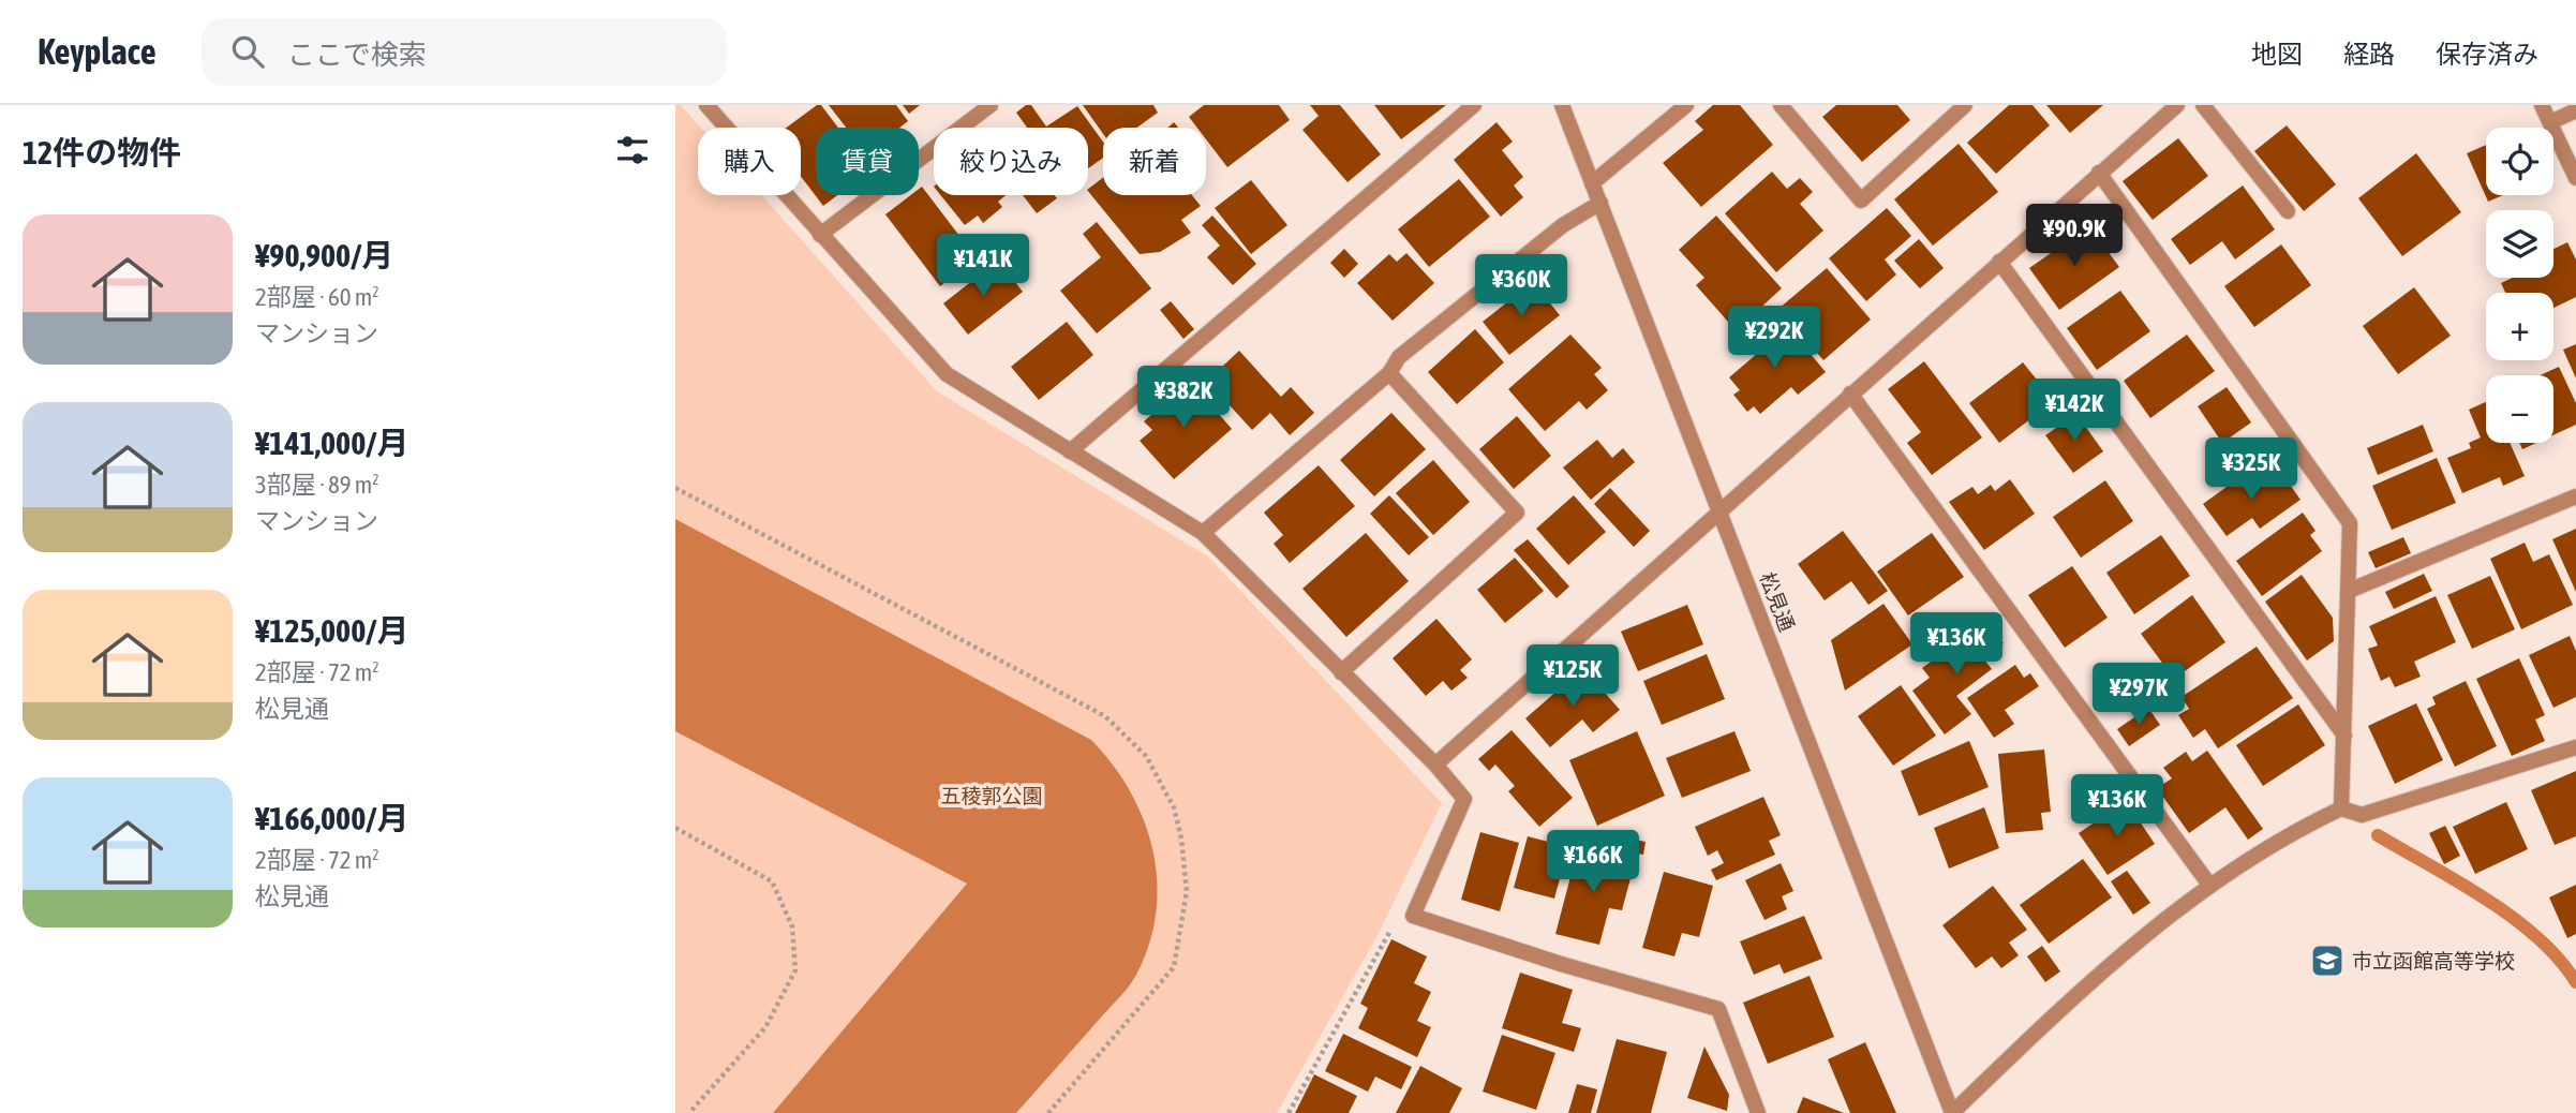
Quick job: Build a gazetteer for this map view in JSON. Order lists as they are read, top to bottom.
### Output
{
  "streets": {
    "street": ["松見通"]
  },
  "parks": ["五稜郭公園"],
  "places": {
    "school or university": ["市立函館高等学校"]
  },
  "page": {
    "header": "Keyplace",
    "search": "ここで検索",
    "nav": ["地図", "経路", "保存済み"],
    "heading": "12件の物件",
    "map_buttons": ["+", "−"],
    "chip": [
      "購入",
      "賃貸",
      "絞り込み",
      "新着"
    ],
    "list": [
      {
        "name": "¥90,900/月",
        "note": "2部屋 · 60 m² · マンション"
      },
      {
        "name": "¥141,000/月",
        "note": "3部屋 · 89 m² · マンション"
      },
      {
        "name": "¥125,000/月",
        "note": "2部屋 · 72 m² · 松見通"
      },
      {
        "name": "¥166,000/月",
        "note": "2部屋 · 72 m² · 松見通"
      }
    ],
    "price": [
      "¥90.9K",
      "¥141K",
      "¥360K",
      "¥292K",
      "¥382K",
      "¥142K",
      "¥325K",
      "¥136K",
      "¥125K",
      "¥297K",
      "¥136K",
      "¥166K"
    ]
  }
}
